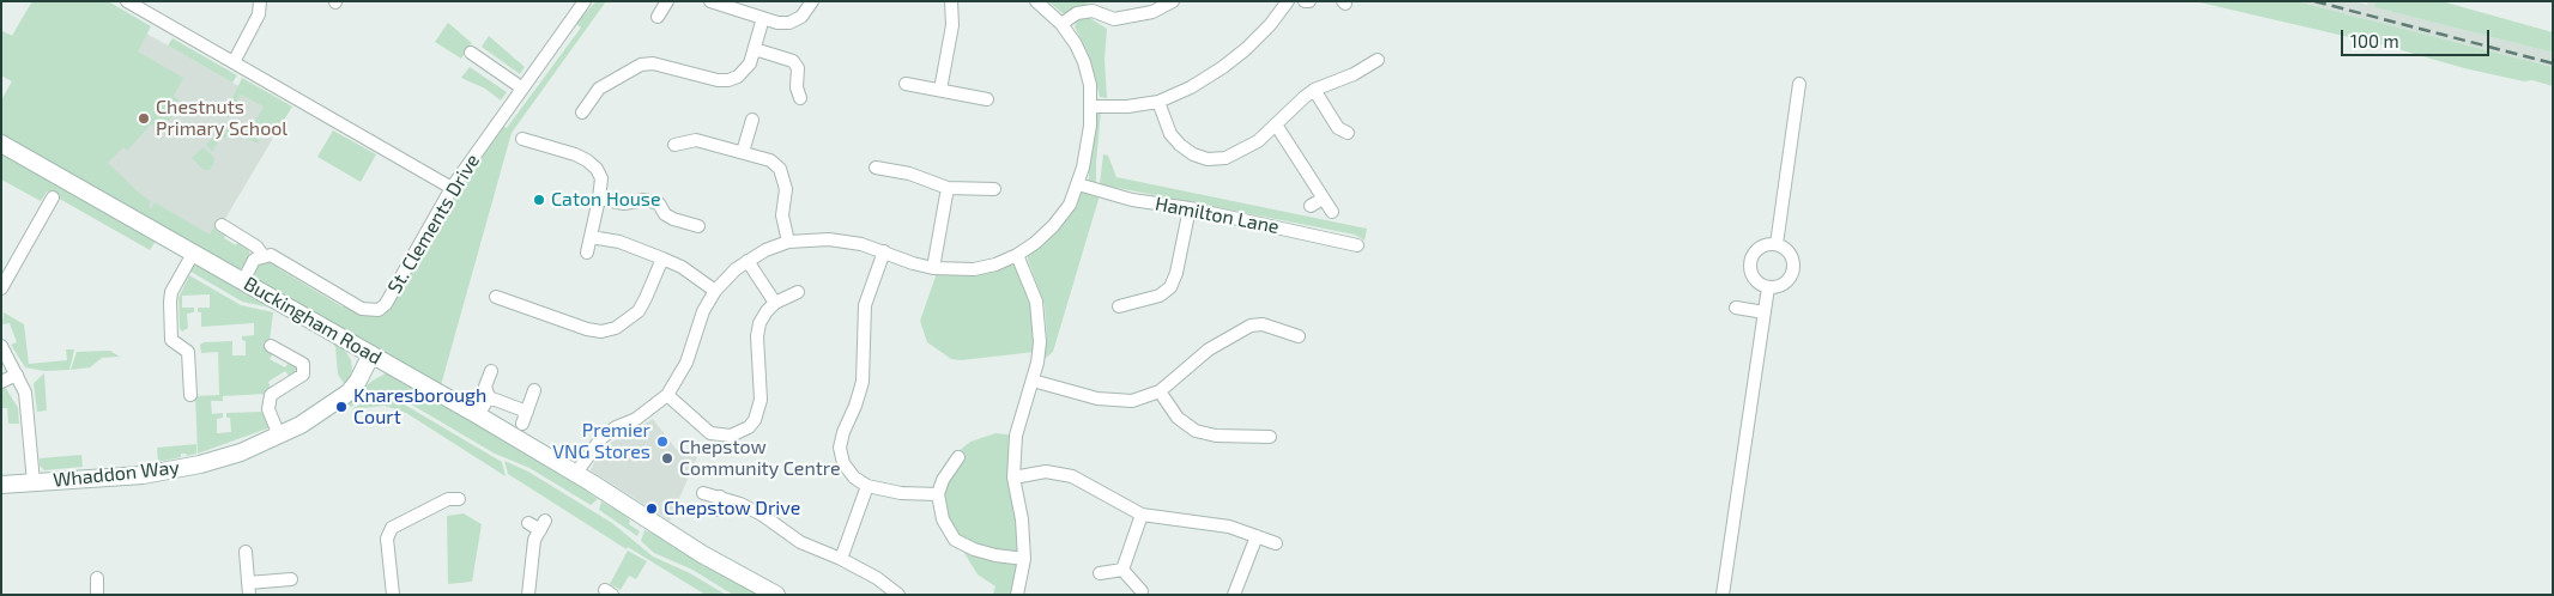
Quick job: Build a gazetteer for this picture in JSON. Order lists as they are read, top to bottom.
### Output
{
  "streets": {
    "main road": ["Buckingham Road", "Whaddon Way"],
    "street": ["Hamilton Lane", "St. Clements Drive"]
  },
  "crossings": [
    ["Buckingham Road", "Whaddon Way"]
  ],
  "places": [
    "Chestnuts Primary School",
    "Caton House",
    "Knaresborough Court",
    "Premier VNG Stores",
    "Chepstow Community Centre",
    "Chepstow Drive"
  ],
  "scale_bar": "100 m"
}
